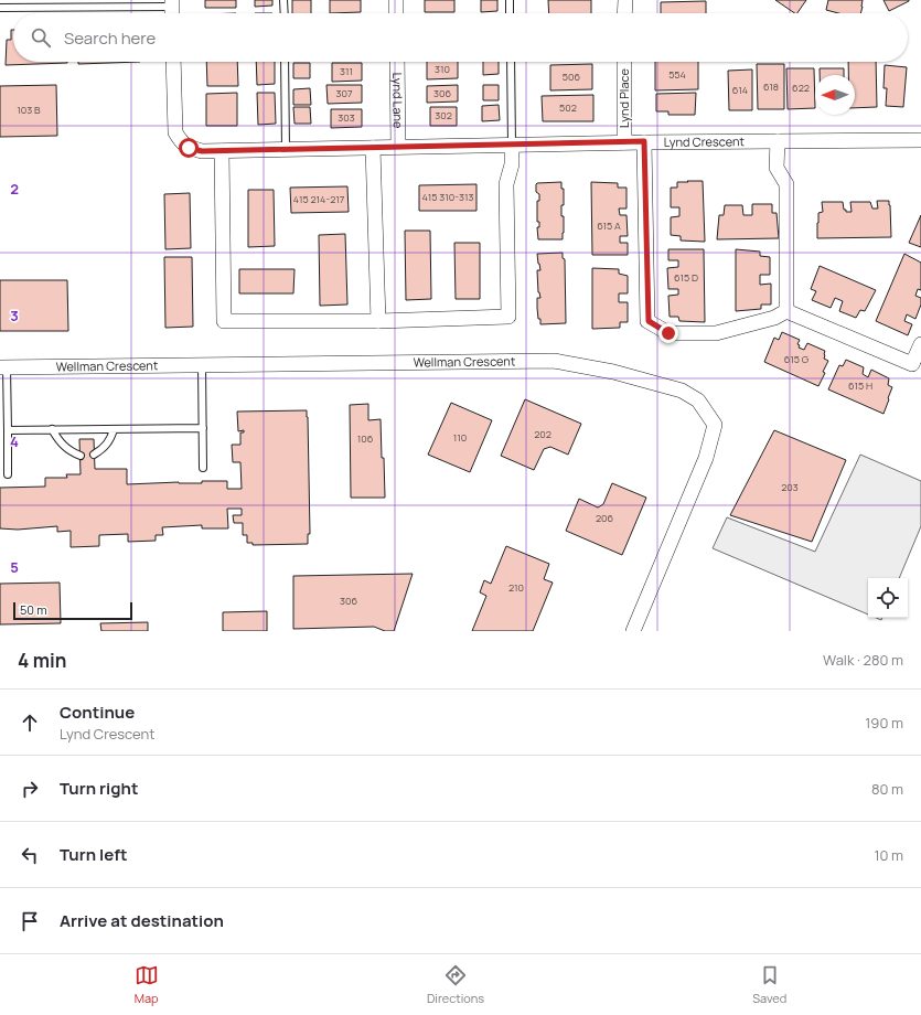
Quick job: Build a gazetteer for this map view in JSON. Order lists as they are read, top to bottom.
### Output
{
  "streets": {
    "street": [
      "Lynd Place",
      "Lynd Lane",
      "Lynd Crescent",
      "Wellman Crescent"
    ]
  },
  "crossings": [
    ["Lynd Place", "Lynd Crescent"],
    ["Lynd Lane", "Lynd Crescent"]
  ],
  "house_numbers": [
    "310",
    "311",
    "554",
    "506",
    "618",
    "622",
    "614",
    "307",
    "306",
    "502",
    "103 B",
    "302",
    "303",
    "415 310-313",
    "415 214-217",
    "615 A",
    "615 D",
    "615 G",
    "615 H",
    "202",
    "110",
    "106",
    "203",
    "206",
    "210",
    "306"
  ],
  "scale_bar": "50 m",
  "north": "left",
  "page": {
    "search": "Search here",
    "scale": "50 m",
    "heading": ["4 min", "Walk · 280 m"],
    "list": [
      ["Continue", "Lynd Crescent", "190 m"],
      ["Turn right", "80 m"],
      ["Turn left", "10 m"],
      "Arrive at destination"
    ],
    "nav": ["Map", "Directions", "Saved"]
  },
  "grid": {
    "rows": [
      "2",
      "3",
      "4",
      "5"
    ]
  }
}
